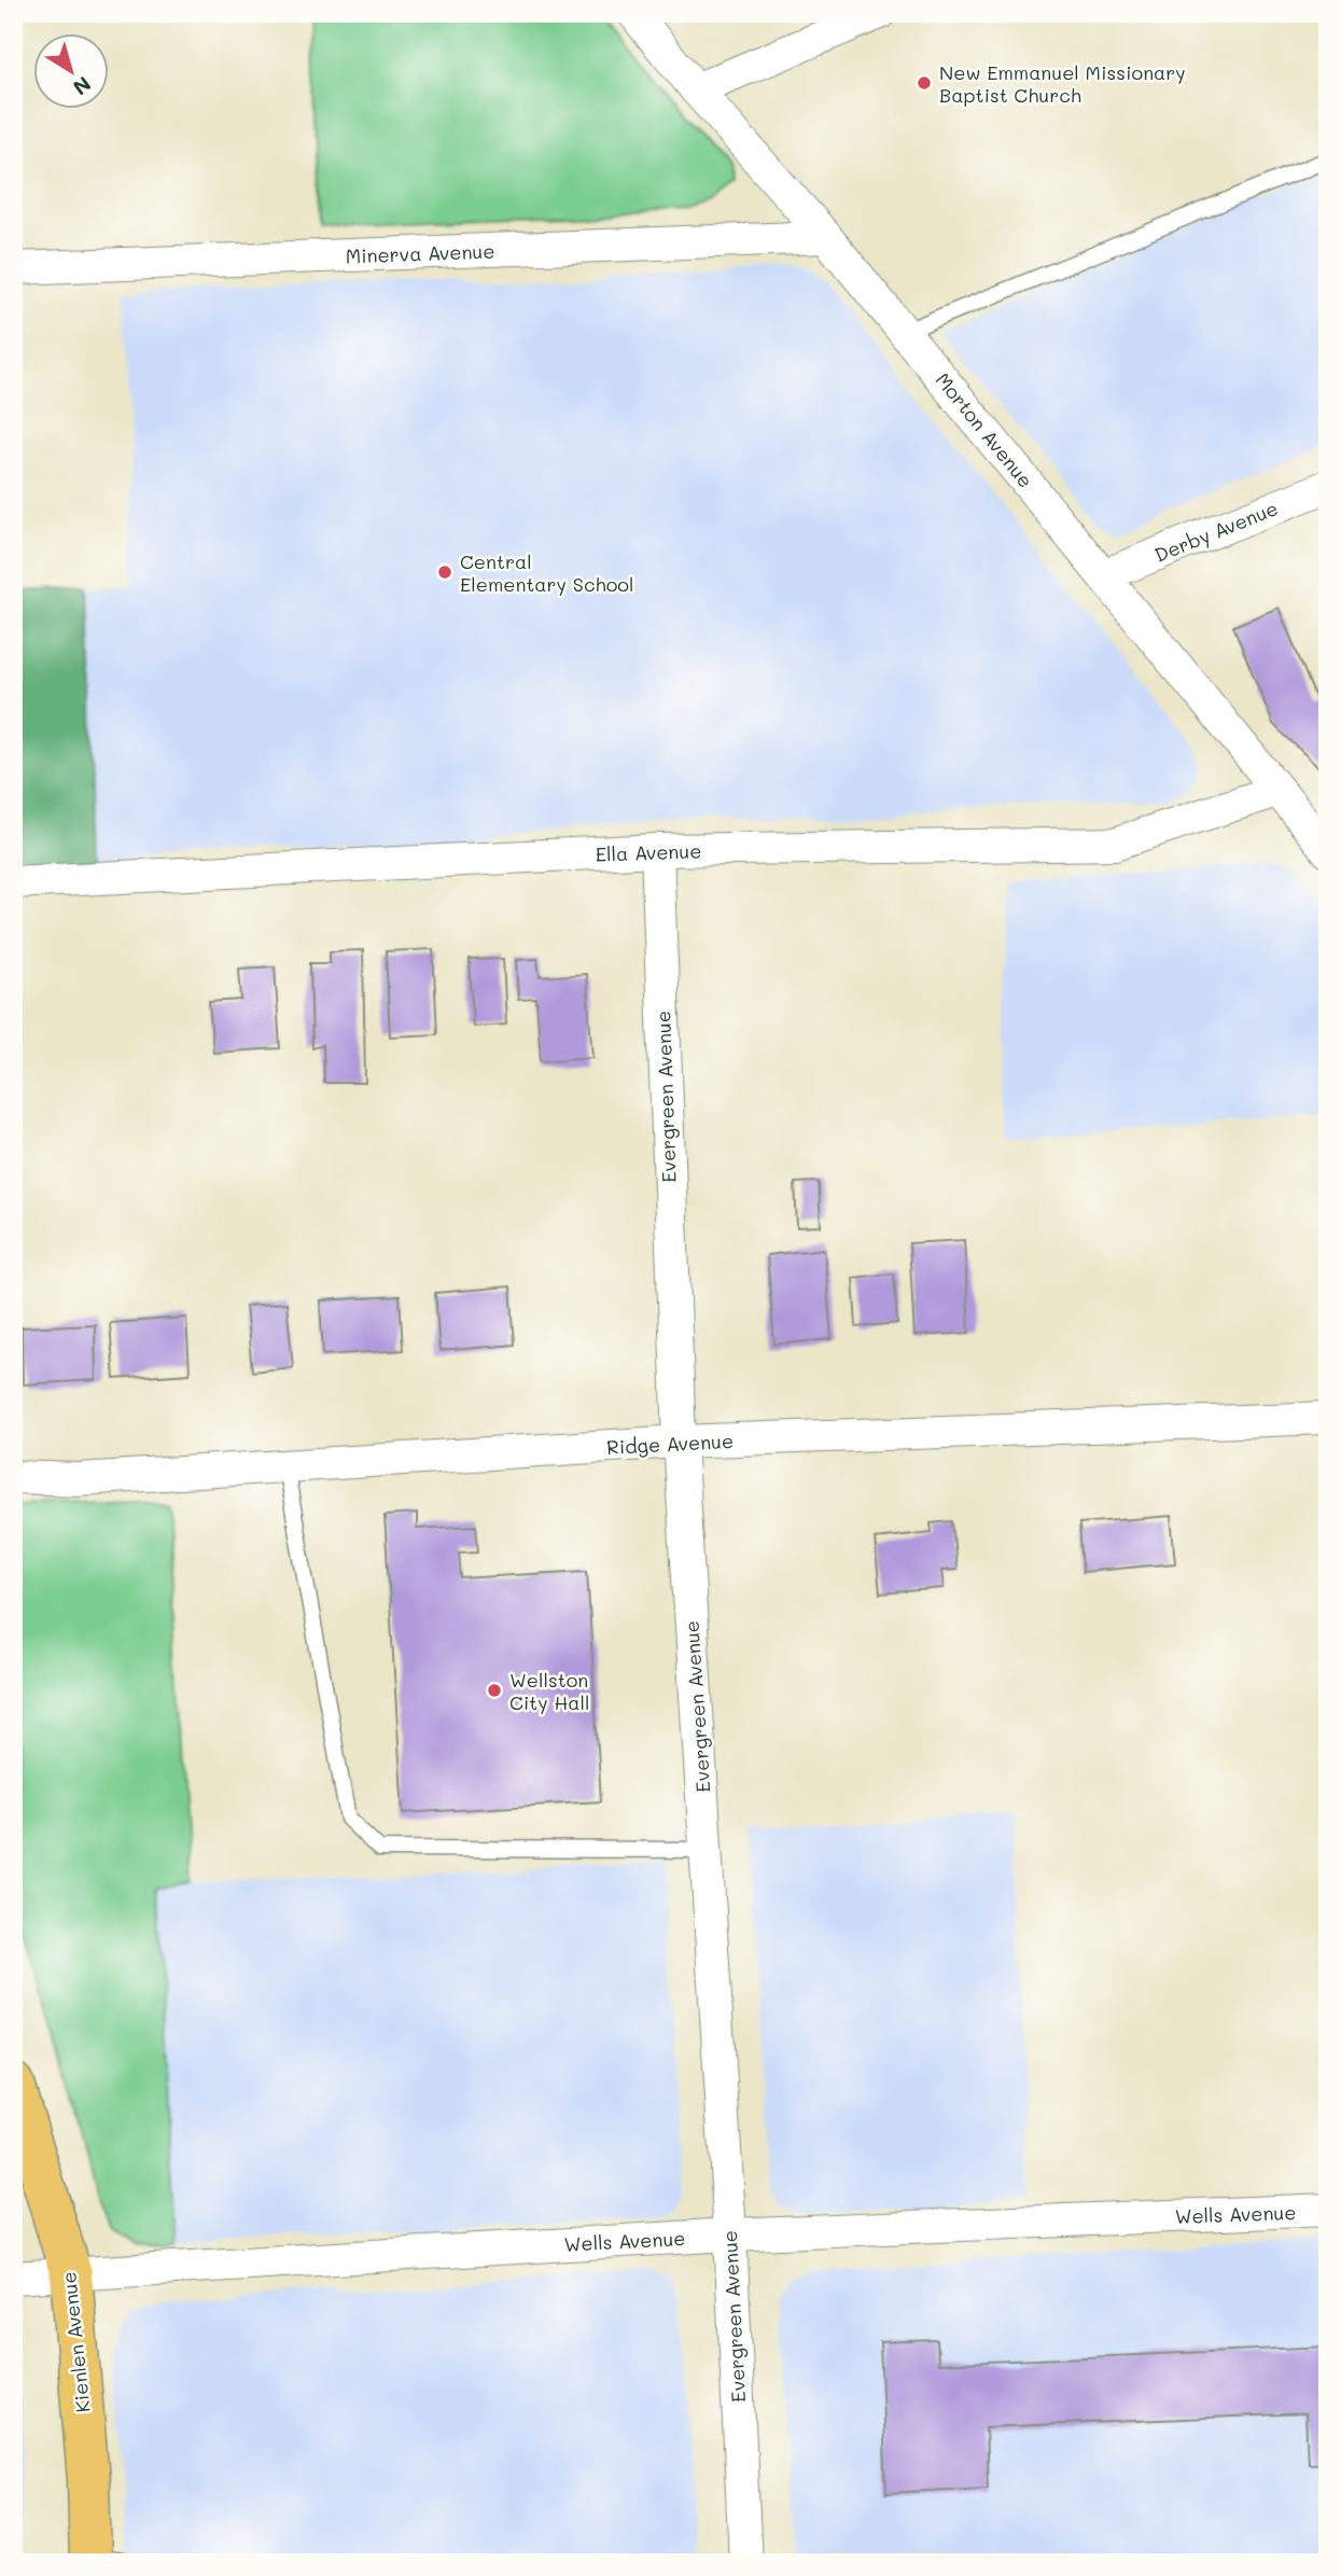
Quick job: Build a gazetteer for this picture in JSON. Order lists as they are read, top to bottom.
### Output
{
  "streets": {
    "main road": ["Kienlen Avenue"],
    "street": [
      "Minerva Avenue",
      "Morton Avenue",
      "Derby Avenue",
      "Ella Avenue",
      "Evergreen Avenue",
      "Ridge Avenue",
      "Wells Avenue"
    ]
  },
  "crossings": [
    ["Minerva Avenue", "Morton Avenue"],
    ["Morton Avenue", "Derby Avenue"],
    ["Morton Avenue", "Ella Avenue"],
    ["Ella Avenue", "Evergreen Avenue"],
    ["Evergreen Avenue", "Ridge Avenue"],
    ["Evergreen Avenue", "Wells Avenue"],
    ["Wells Avenue", "Kienlen Avenue"]
  ],
  "places": ["New Emmanuel Missionary Baptist Church", "Central Elementary School", "Wellston City Hall"],
  "north": "bottom right"
}
